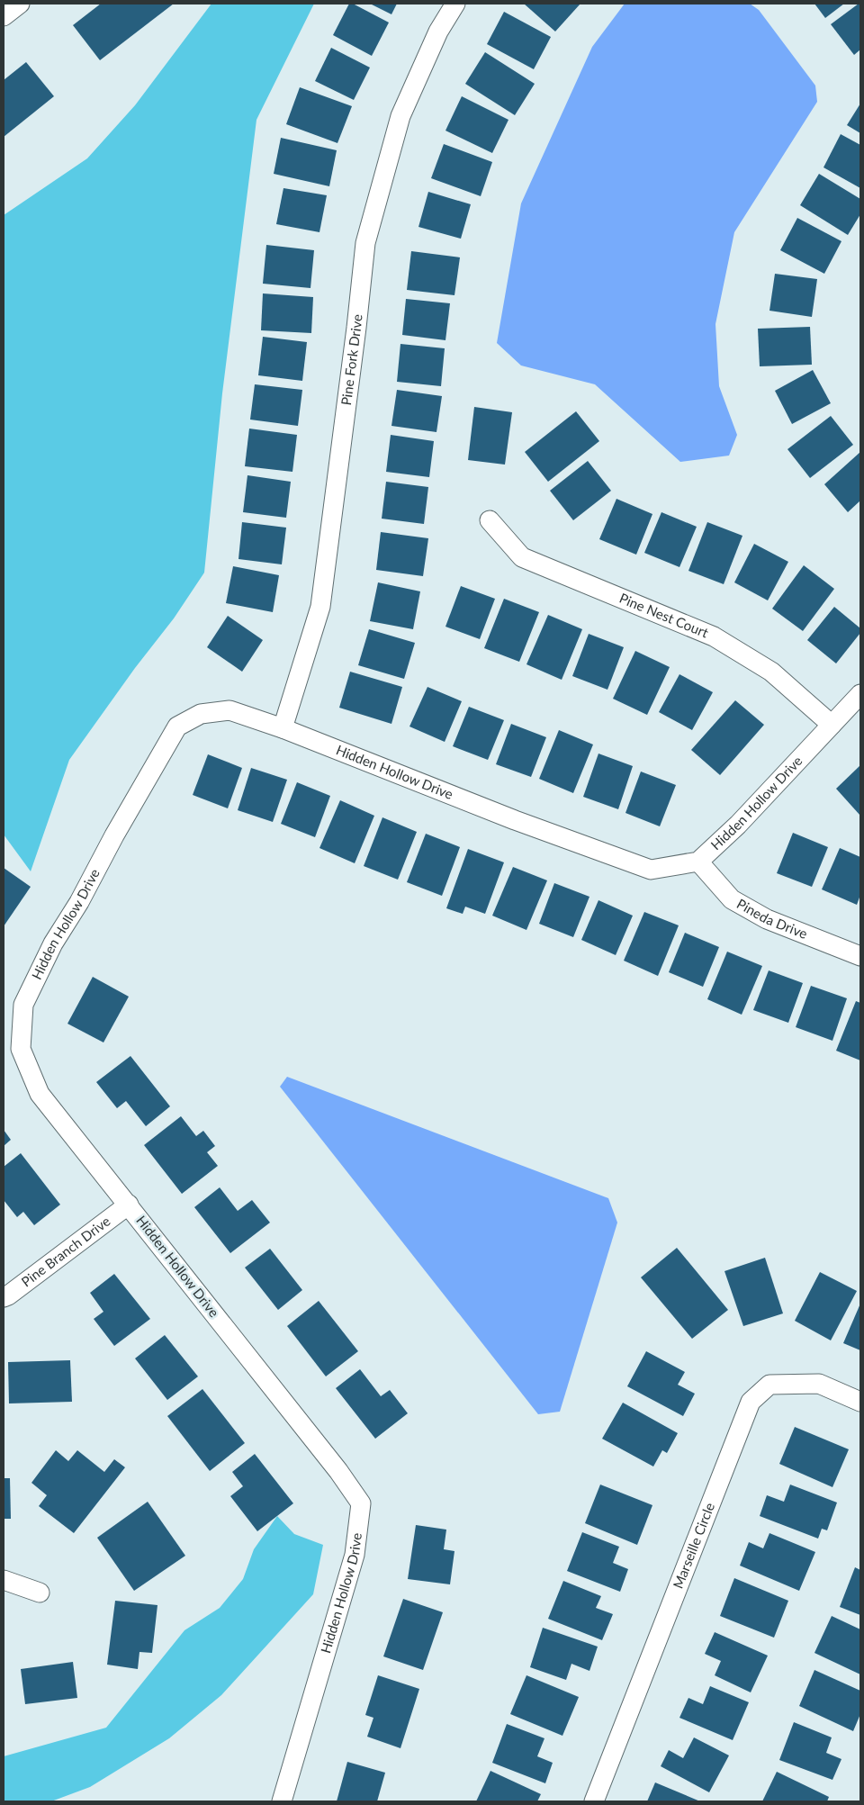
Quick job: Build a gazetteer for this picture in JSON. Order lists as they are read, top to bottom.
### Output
{
  "streets": {
    "street": [
      "Pine Fork Drive",
      "Pine Nest Court",
      "Hidden Hollow Drive",
      "Pineda Drive",
      "Pine Branch Drive",
      "Marseille Circle"
    ]
  },
  "crossings": [
    ["Pine Fork Drive", "Hidden Hollow Drive"],
    ["Pine Nest Court", "Hidden Hollow Drive"],
    ["Hidden Hollow Drive", "Pineda Drive"],
    ["Hidden Hollow Drive", "Pine Branch Drive"]
  ]
}
